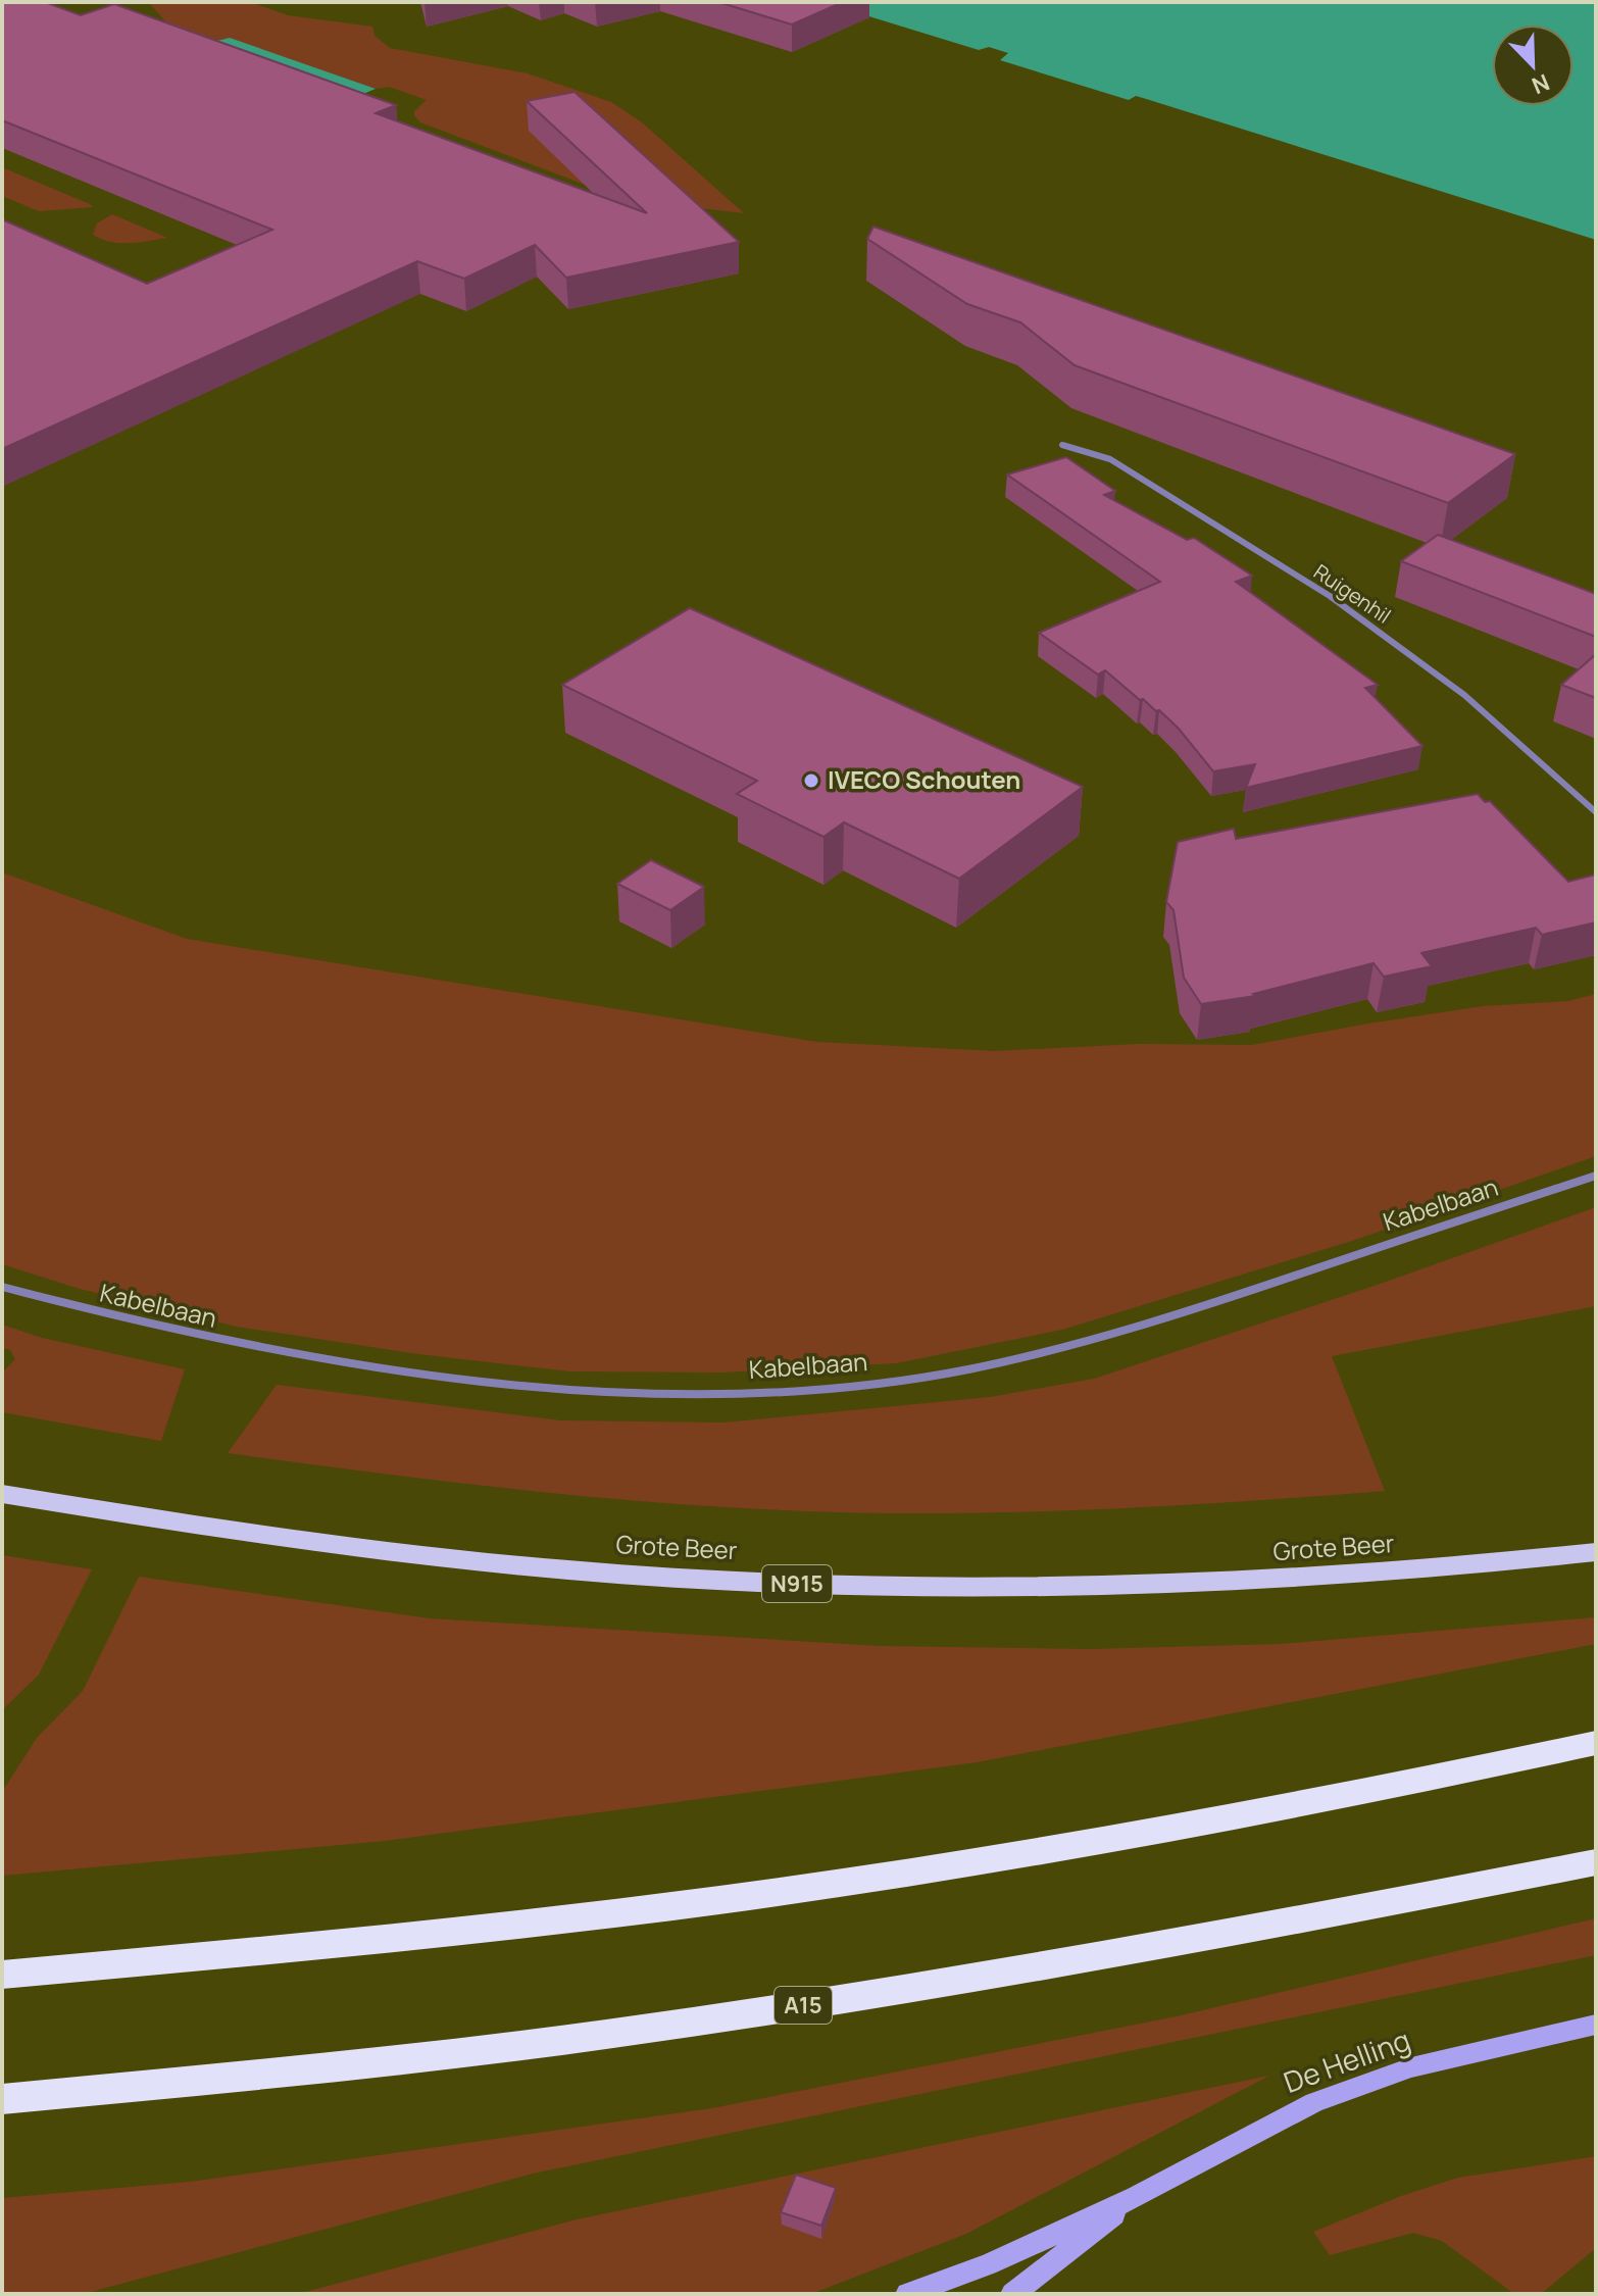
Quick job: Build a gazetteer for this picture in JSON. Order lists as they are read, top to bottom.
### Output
{
  "streets": {
    "highway": ["A15"],
    "main road": ["Grote Beer", "N915"],
    "street": ["Ruigenhil", "Kabelbaan", "De Helling"]
  },
  "places": ["IVECO Schouten"],
  "north": "bottom right"
}
